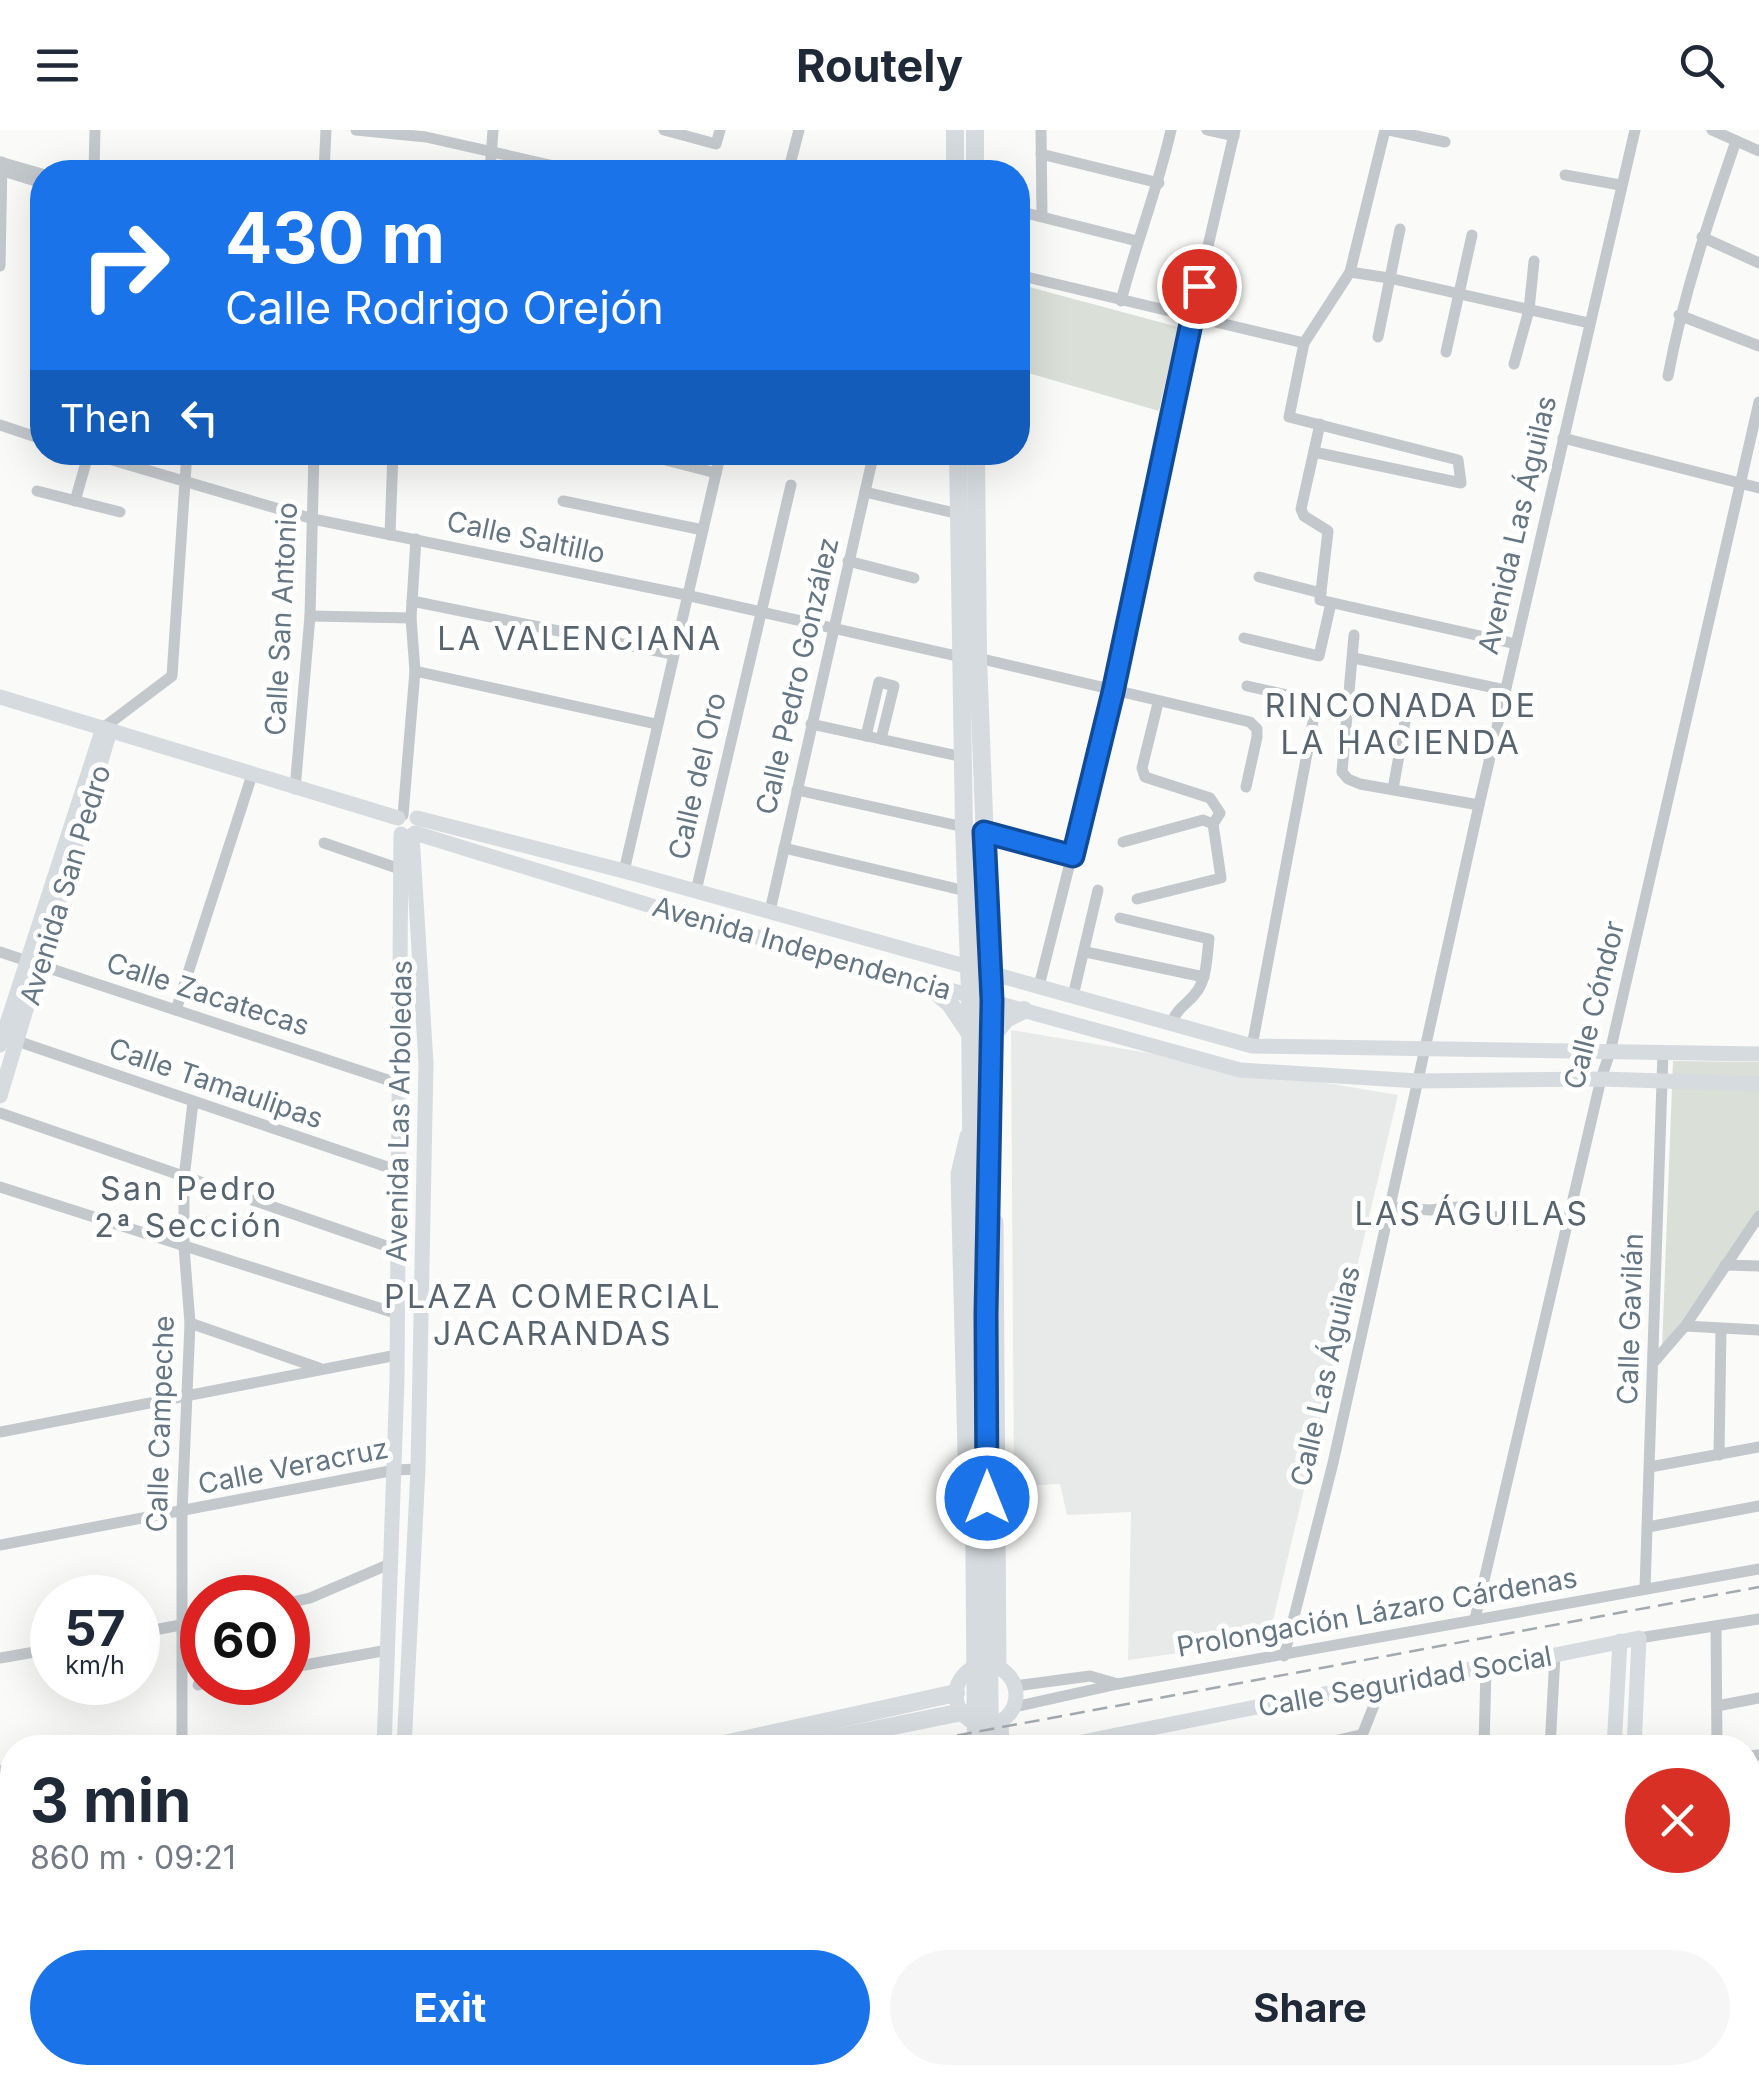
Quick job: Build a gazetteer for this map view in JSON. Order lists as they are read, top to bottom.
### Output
{
  "streets": {
    "street": [
      "Avenida Las Águilas",
      "Calle Saltillo",
      "Calle San Antonio",
      "Calle Pedro González",
      "Calle del Oro",
      "Avenida San Pedro",
      "Avenida Independencia",
      "Calle Zacatecas",
      "Calle Cóndor",
      "Calle Tamaulipas",
      "Avenida Las Arboledas",
      "Calle Gavilán",
      "Calle Las Águilas",
      "Calle Campeche",
      "Calle Veracruz",
      "Prolongación Lázaro Cárdenas",
      "Calle Seguridad Social"
    ]
  },
  "crossings": [
    ["Avenida Las Águilas", "Avenida Independencia"],
    ["Avenida Las Águilas", "Calle Las Águilas"],
    ["Calle Saltillo", "Calle San Antonio"],
    ["Calle Saltillo", "Calle Pedro González"],
    ["Calle Saltillo", "Calle del Oro"],
    ["Calle San Antonio", "Avenida Independencia"],
    ["Calle Pedro González", "Avenida Independencia"],
    ["Calle del Oro", "Avenida Independencia"],
    ["Avenida San Pedro", "Avenida Independencia"],
    ["Avenida San Pedro", "Calle Zacatecas"],
    ["Avenida San Pedro", "Calle Tamaulipas"],
    ["Avenida Independencia", "Calle Cóndor"],
    ["Avenida Independencia", "Avenida Las Arboledas"],
    ["Avenida Independencia", "Calle Gavilán"],
    ["Avenida Independencia", "Calle Las Águilas"],
    ["Calle Zacatecas", "Avenida Las Arboledas"],
    ["Calle Cóndor", "Prolongación Lázaro Cárdenas"],
    ["Calle Tamaulipas", "Avenida Las Arboledas"],
    ["Calle Tamaulipas", "Calle Campeche"],
    ["Avenida Las Arboledas", "Calle Veracruz"],
    ["Calle Gavilán", "Prolongación Lázaro Cárdenas"],
    ["Calle Las Águilas", "Prolongación Lázaro Cárdenas"],
    ["Calle Campeche", "Calle Veracruz"]
  ],
  "districts": [
    "LA VALENCIANA",
    "RINCONADA DE LA HACIENDA",
    "San Pedro 2ª Sección",
    "LAS ÁGUILAS",
    "PLAZA COMERCIAL JACARANDAS"
  ],
  "page": {
    "header": "Routely",
    "turn": ["430 m", "Calle Rodrigo Orejón"],
    "then": "Then",
    "speed": "57 km/h",
    "limit": "60",
    "heading": ["3 min", "860 m · 09:21"],
    "buttons": ["Exit", "Share"]
  }
}
